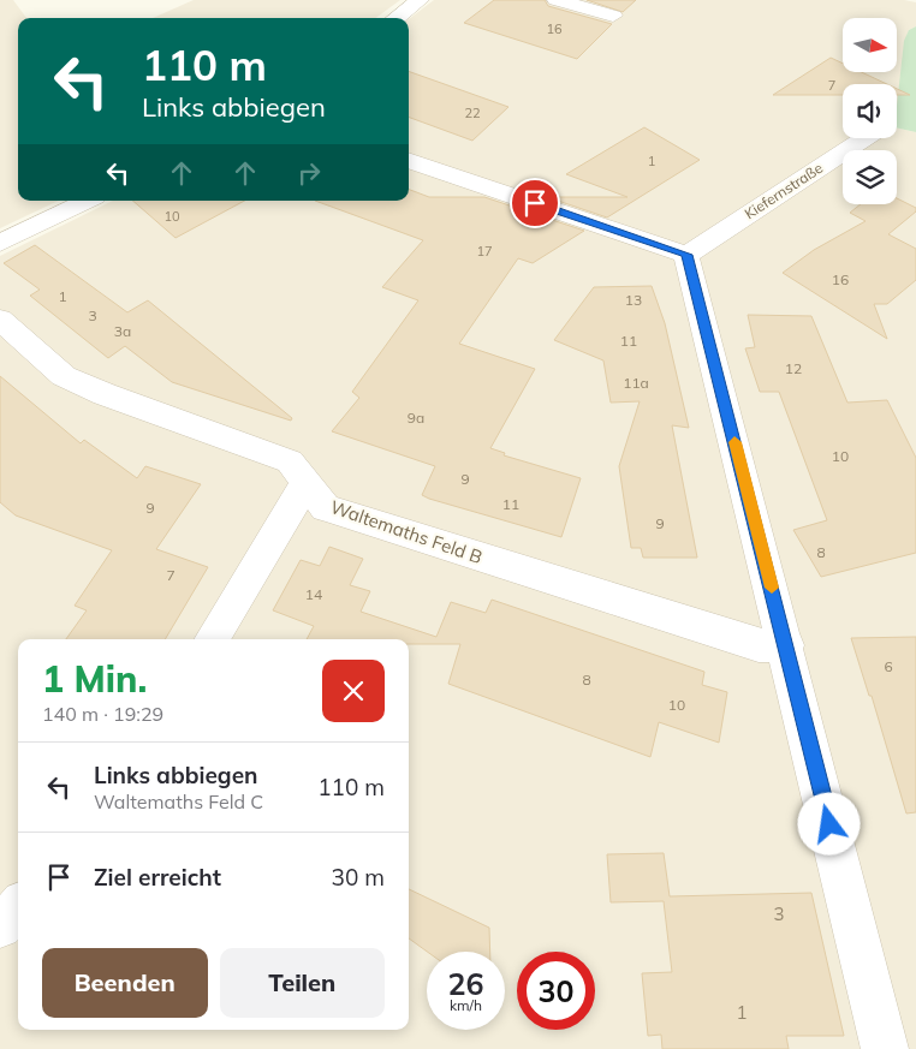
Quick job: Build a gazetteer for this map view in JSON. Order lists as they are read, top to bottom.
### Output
{
  "streets": {
    "street": ["Kiefernstraße", "Waltemaths Feld B"]
  },
  "house_numbers": [
    "16",
    "7",
    "22",
    "1",
    "10",
    "17",
    "16",
    "1",
    "13",
    "3",
    "3a",
    "11",
    "12",
    "11a",
    "9a",
    "10",
    "9",
    "11",
    "9",
    "9",
    "8",
    "7",
    "14",
    "6",
    "8",
    "10",
    "3",
    "1"
  ],
  "north": "right",
  "page": {
    "turn": ["110 m", "Links abbiegen"],
    "heading": ["1 Min.", "140 m · 19:29"],
    "list": [
      {
        "name": "Links abbiegen",
        "note": "Waltemaths Feld C",
        "value": "110 m"
      },
      {
        "name": "Ziel erreicht",
        "value": "30 m"
      }
    ],
    "buttons": ["Beenden", "Teilen"],
    "speed": "26 km/h",
    "limit": "30"
  }
}
